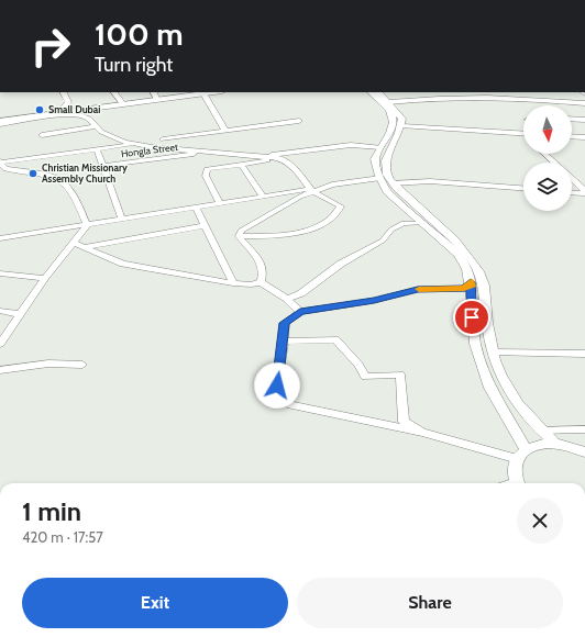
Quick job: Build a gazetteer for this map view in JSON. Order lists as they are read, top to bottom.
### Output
{
  "streets": {
    "street": ["Hongla Street"]
  },
  "places": ["Small Dubai", "Christian Missionary Assembly Church"],
  "north": "bottom",
  "page": {
    "turn": ["100 m", "Turn right"],
    "heading": ["1 min", "420 m · 17:57"],
    "buttons": ["Exit", "Share"]
  }
}
